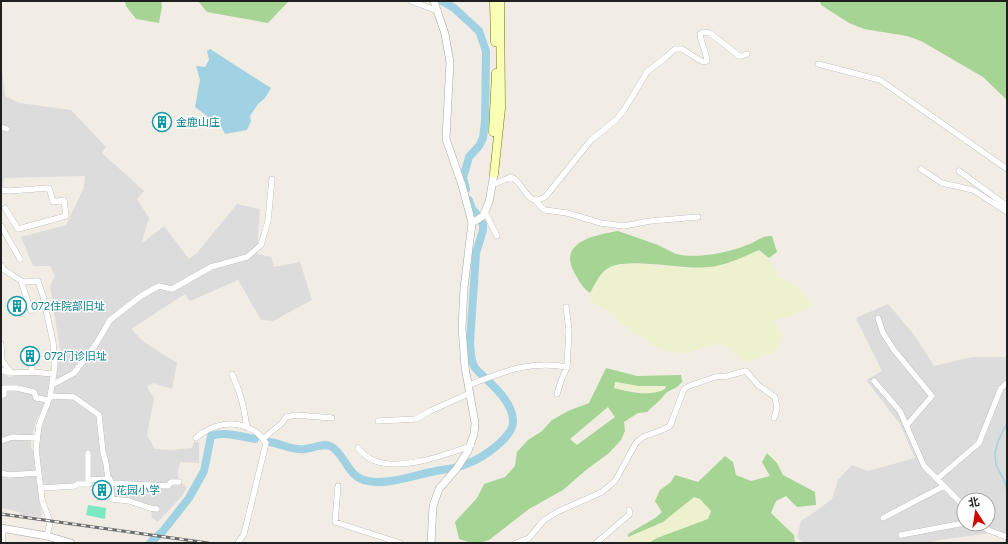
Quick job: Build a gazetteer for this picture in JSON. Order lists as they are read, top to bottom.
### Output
{
  "places": {
    "building": [
      "金鹿山庄",
      "072住院部旧址",
      "072门诊旧址",
      "花园小学"
    ]
  },
  "north": "top"
}
